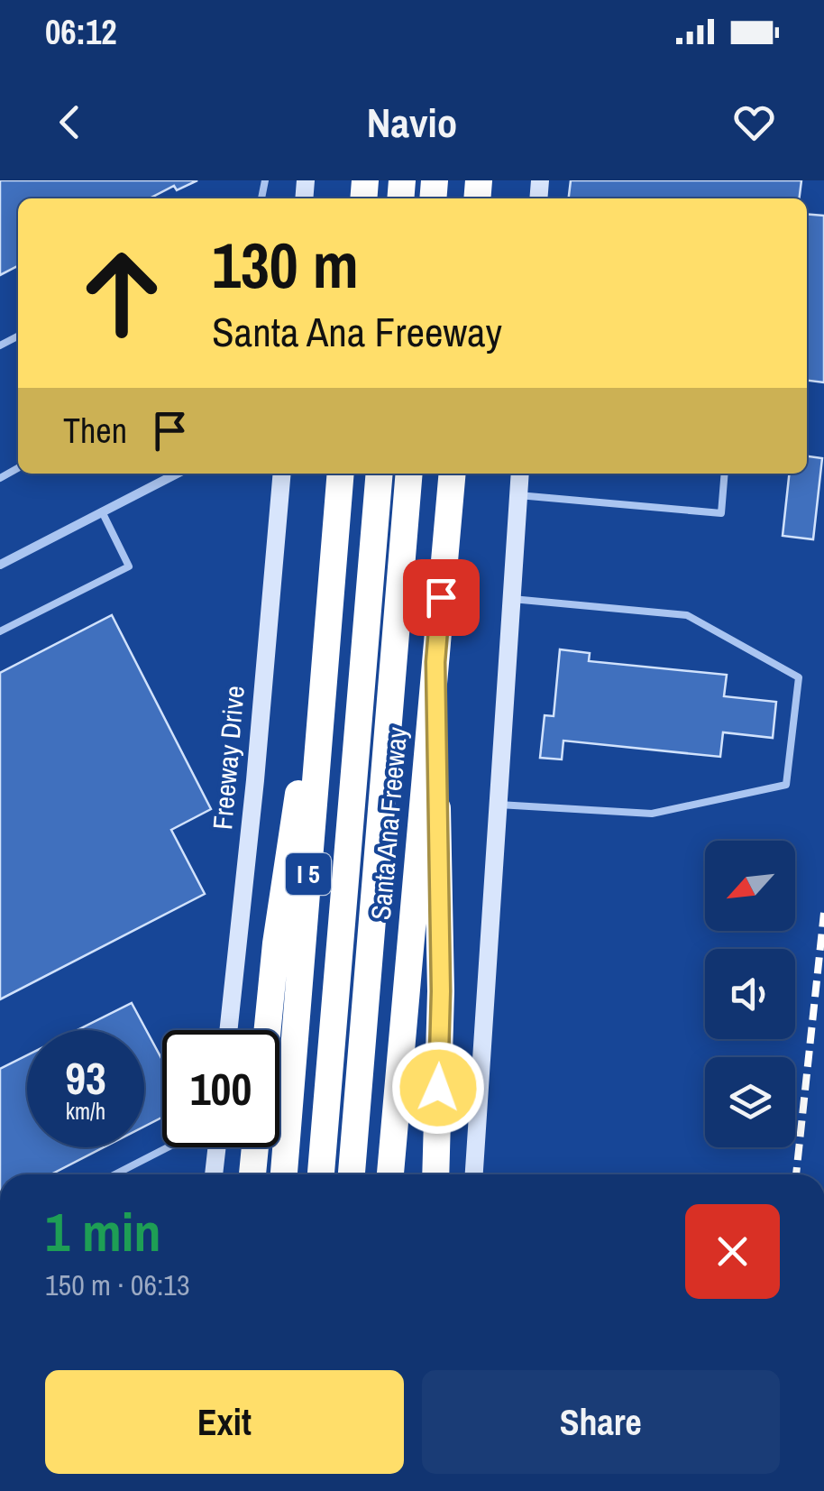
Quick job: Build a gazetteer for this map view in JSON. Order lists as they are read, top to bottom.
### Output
{
  "streets": {
    "highway": ["Santa Ana Freeway", "I 5"],
    "street": ["Freeway Drive"]
  },
  "north": "bottom left",
  "page": {
    "status": "06:12",
    "header": "Navio",
    "turn": ["130 m", "Santa Ana Freeway"],
    "then": "Then",
    "speed": "93 km/h",
    "limit": "100",
    "heading": ["1 min", "150 m · 06:13"],
    "buttons": ["Exit", "Share"]
  }
}
